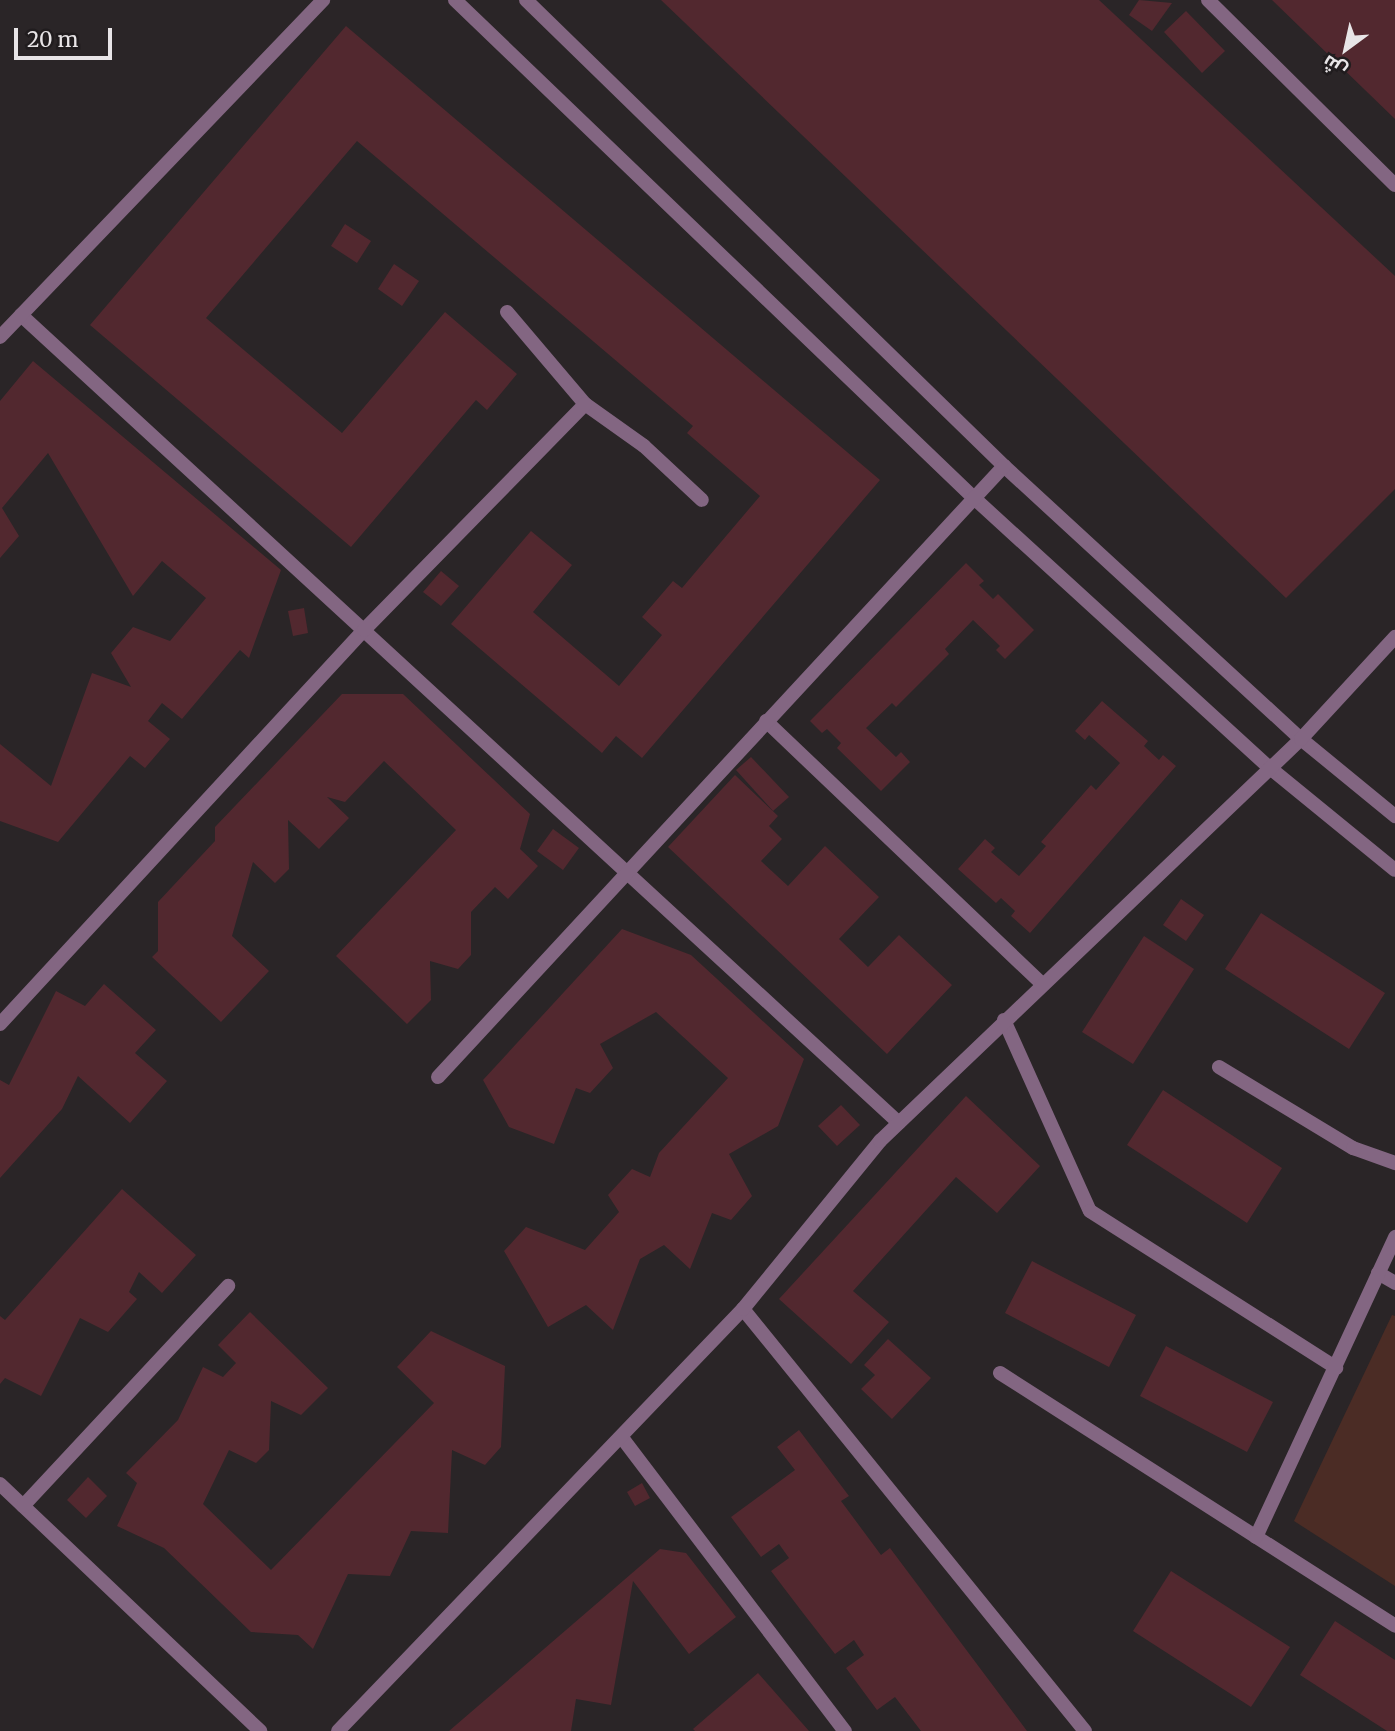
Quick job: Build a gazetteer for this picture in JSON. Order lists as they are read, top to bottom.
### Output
{
  "scale_bar": "20 m",
  "north": "bottom left"
}
